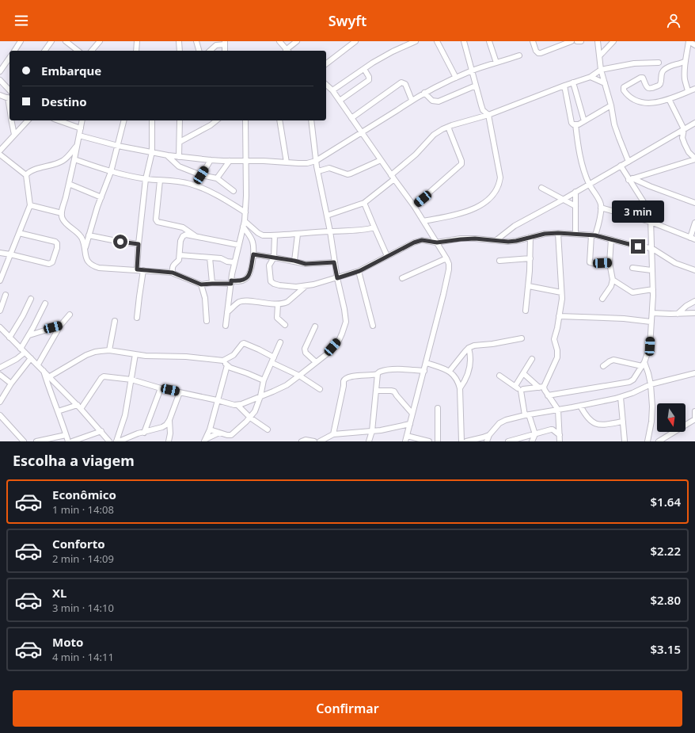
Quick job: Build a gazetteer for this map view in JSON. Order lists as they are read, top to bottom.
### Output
{
  "north": "bottom",
  "page": {
    "header": "Swyft",
    "banner": ["Embarque", "Destino"],
    "bubble": "3 min",
    "heading": "Escolha a viagem",
    "list": [
      {
        "name": "Econômico",
        "note": "1 min · 14:08",
        "value": "$1.64"
      },
      {
        "name": "Conforto",
        "note": "2 min · 14:09",
        "value": "$2.22"
      },
      {
        "name": "XL",
        "note": "3 min · 14:10",
        "value": "$2.80"
      },
      {
        "name": "Moto",
        "note": "4 min · 14:11",
        "value": "$3.15"
      }
    ],
    "buttons": "Confirmar"
  }
}
